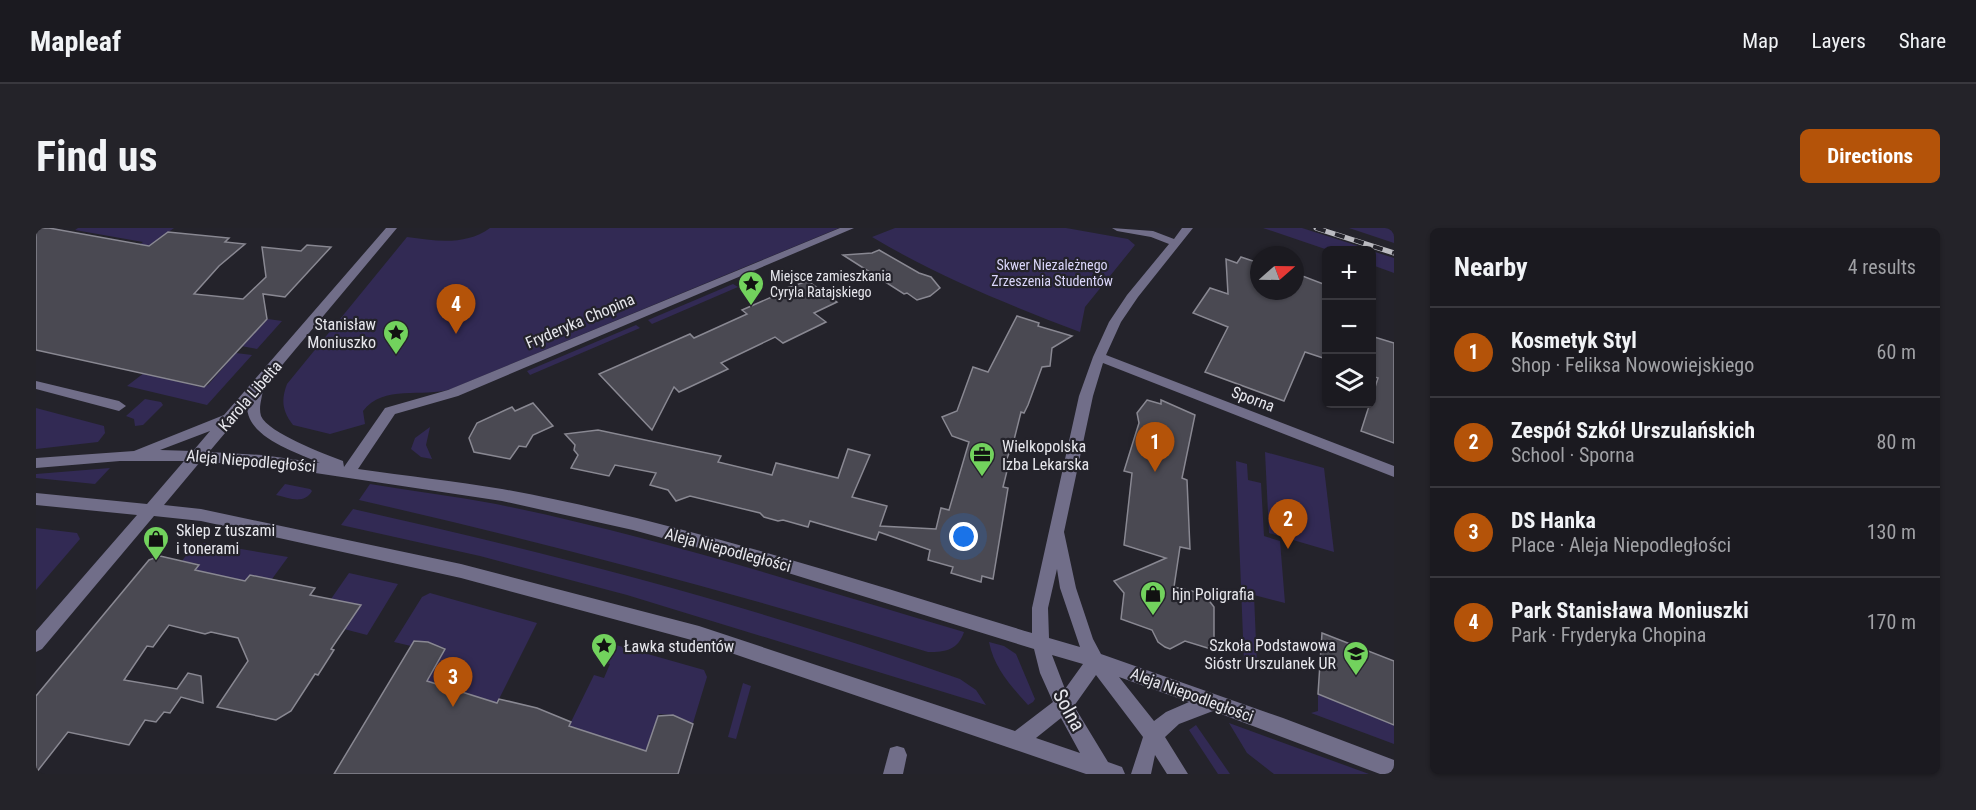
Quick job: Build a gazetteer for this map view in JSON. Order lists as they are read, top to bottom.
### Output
{
  "streets": {
    "street": [
      "Fryderyka Chopina",
      "Karola Libelta",
      "Sporna",
      "Aleja Niepodległości",
      "Solna"
    ]
  },
  "crossings": [
    ["Fryderyka Chopina", "Aleja Niepodległości"],
    ["Karola Libelta", "Aleja Niepodległości"],
    ["Sporna", "Solna"],
    ["Aleja Niepodległości", "Solna"]
  ],
  "parks": ["Skwer Niezależnego Zrzeszenia Studentów"],
  "places": {
    "place": ["Miejsce zamieszkania Cyryla Ratajskiego", "Stanisław Moniuszko", "Ławka studentów"],
    "office": ["Wielkopolska Izba Lekarska"],
    "shop": ["Sklep z tuszami i tonerami", "hjn Poligrafia"],
    "school or university": ["Szkoła Podstawowa Sióstr Urszulanek UR"]
  },
  "north": "right",
  "page": {
    "header": "Mapleaf",
    "nav": ["Map", "Layers", "Share"],
    "buttons": "Directions",
    "title": "Find us",
    "heading": ["Nearby", "4 results"],
    "map_buttons": ["+", "−"],
    "pins": [
      "4",
      "1",
      "2",
      "3"
    ],
    "list": [
      {
        "mark": "1",
        "name": "Kosmetyk Styl",
        "note": "Shop · Feliksa Nowowiejskiego",
        "value": "60 m"
      },
      {
        "mark": "2",
        "name": "Zespół Szkół Urszulańskich",
        "note": "School · Sporna",
        "value": "80 m"
      },
      {
        "mark": "3",
        "name": "DS Hanka",
        "note": "Place · Aleja Niepodległości",
        "value": "130 m"
      },
      {
        "mark": "4",
        "name": "Park Stanisława Moniuszki",
        "note": "Park · Fryderyka Chopina",
        "value": "170 m"
      }
    ]
  }
}
